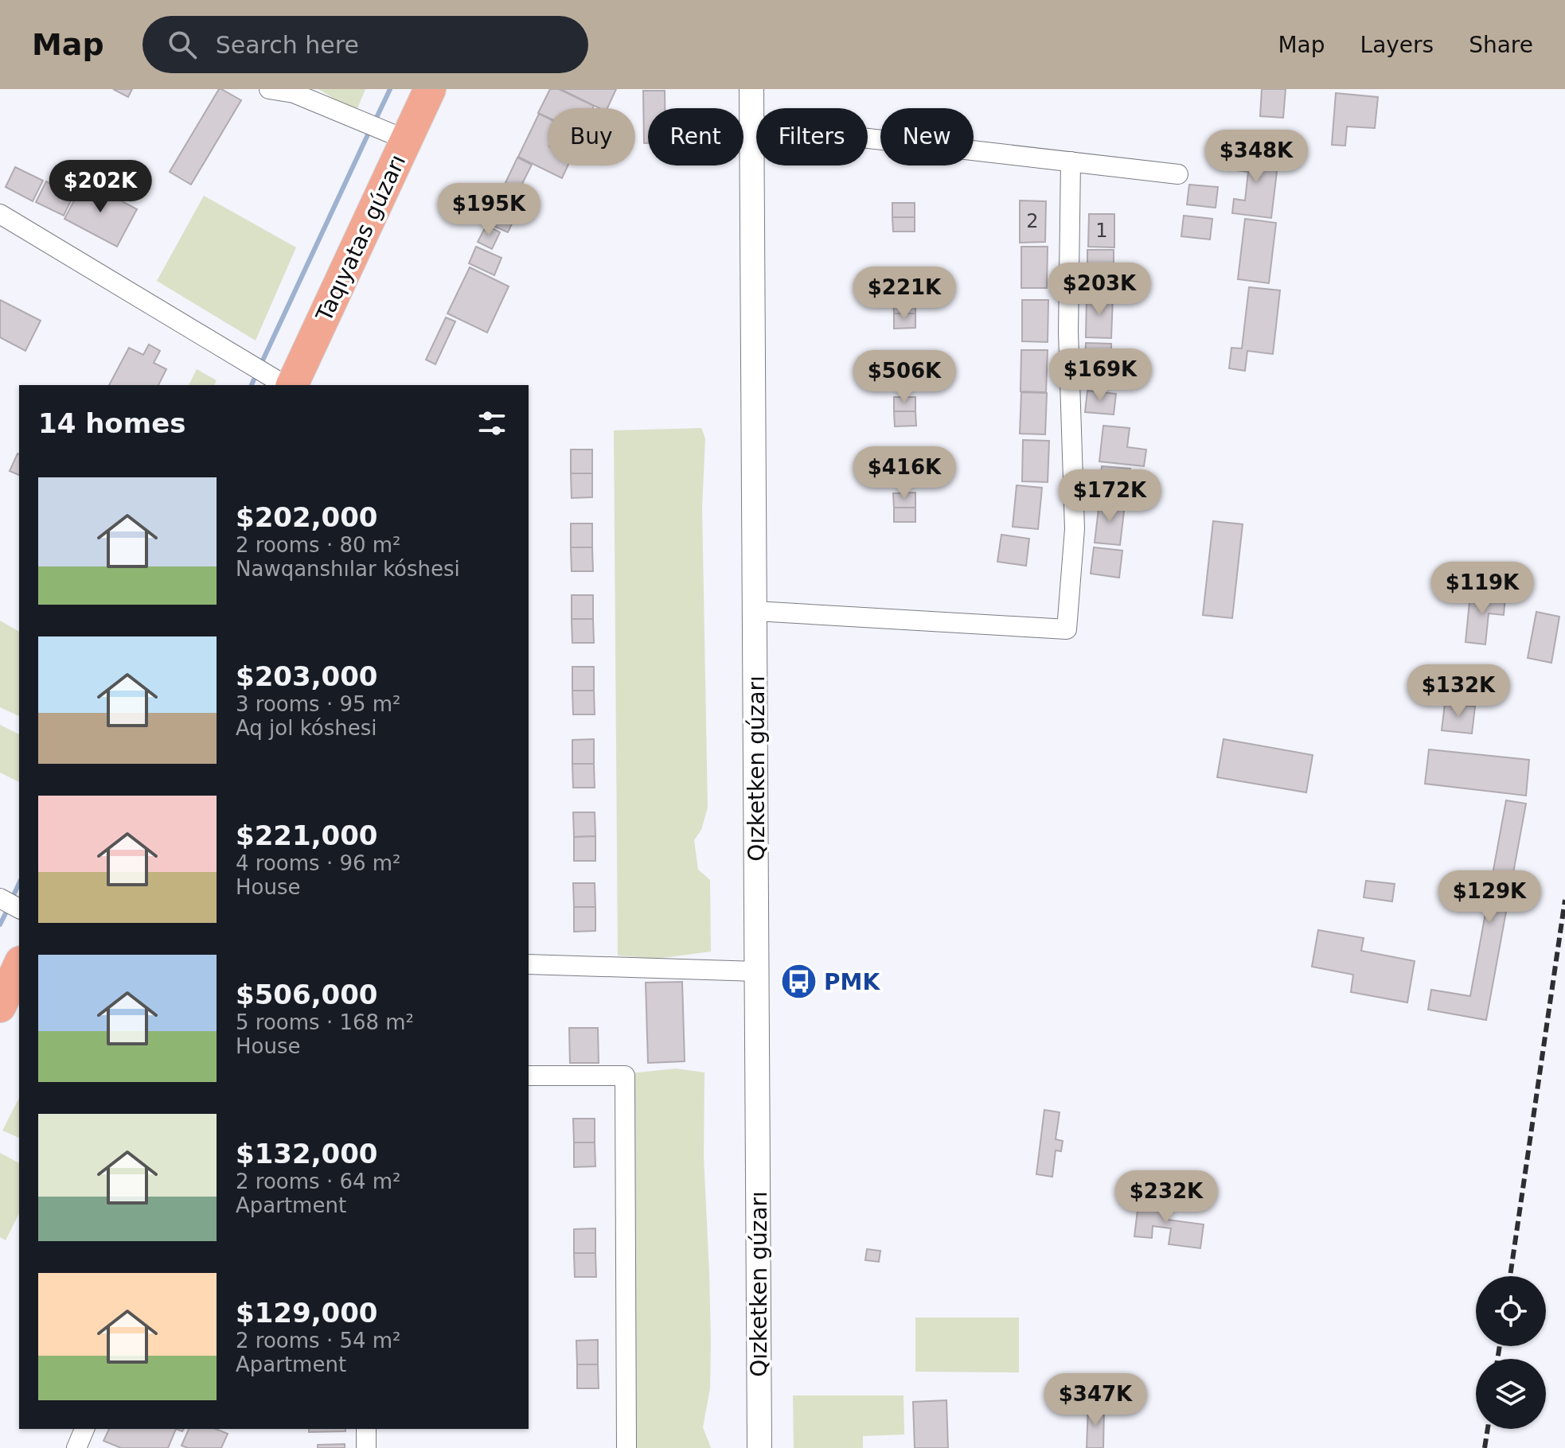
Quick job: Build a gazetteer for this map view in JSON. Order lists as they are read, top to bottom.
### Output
{
  "streets": {
    "highway": ["Taqıyatas gúzarı"],
    "street": ["Qızketken gúzarı"]
  },
  "places": {
    "bus stop": ["PMK"]
  },
  "house_numbers": ["2", "1"],
  "page": {
    "header": "Map",
    "search": "Search here",
    "nav": ["Map", "Layers", "Share"],
    "chip": [
      "Buy",
      "Rent",
      "Filters",
      "New"
    ],
    "price": [
      "$348K",
      "$202K",
      "$195K",
      "$203K",
      "$221K",
      "$169K",
      "$506K",
      "$416K",
      "$172K",
      "$119K",
      "$132K",
      "$129K",
      "$232K",
      "$347K"
    ],
    "heading": "14 homes",
    "list": [
      {
        "name": "$202,000",
        "note": "2 rooms · 80 m² · Nawqanshılar kóshesi"
      },
      {
        "name": "$203,000",
        "note": "3 rooms · 95 m² · Aq jol kóshesi"
      },
      {
        "name": "$221,000",
        "note": "4 rooms · 96 m² · House"
      },
      {
        "name": "$506,000",
        "note": "5 rooms · 168 m² · House"
      },
      {
        "name": "$132,000",
        "note": "2 rooms · 64 m² · Apartment"
      },
      {
        "name": "$129,000",
        "note": "2 rooms · 54 m² · Apartment"
      }
    ]
  }
}
